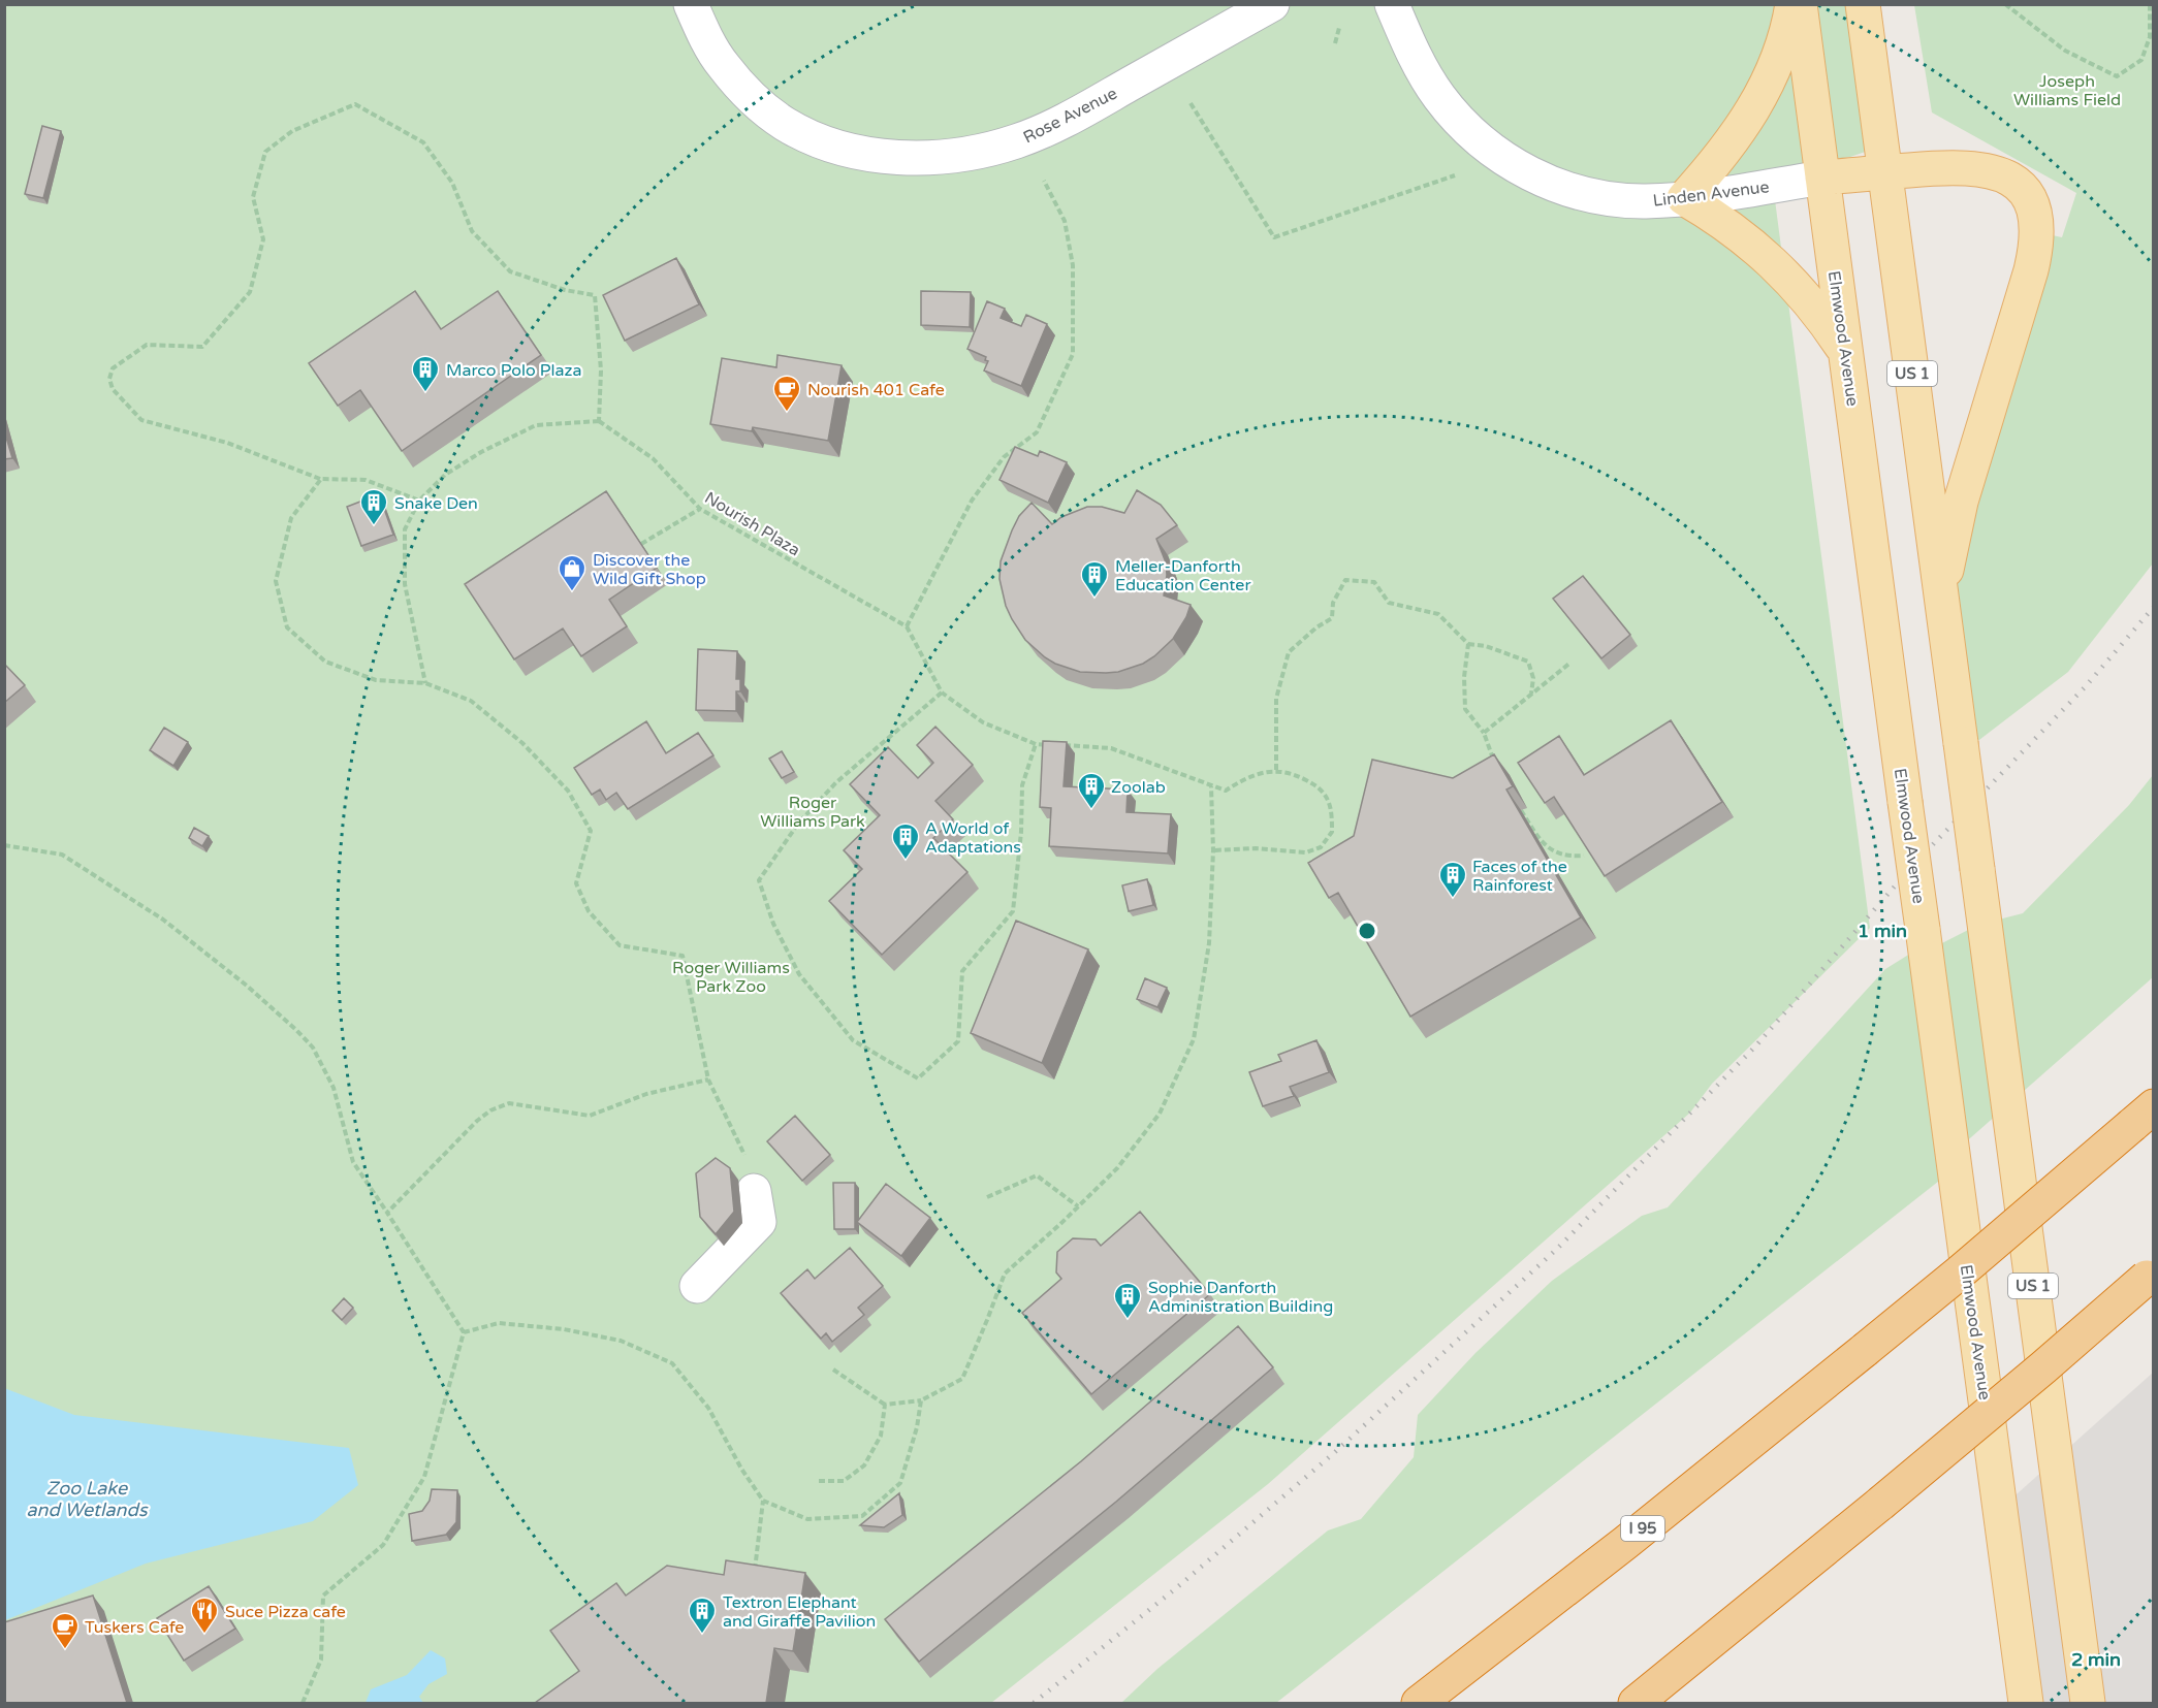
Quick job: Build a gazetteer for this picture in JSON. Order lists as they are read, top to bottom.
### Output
{
  "streets": {
    "highway": ["I 95"],
    "main road": ["Elmwood Avenue", "US 1"],
    "street": ["Rose Avenue", "Linden Avenue"],
    "path": ["Nourish Plaza"]
  },
  "crossings": [
    ["Linden Avenue", "Elmwood Avenue"]
  ],
  "water": ["Zoo Lake and Wetlands"],
  "parks": ["Joseph Williams Field", "Roger Williams Park", "Roger Williams Park Zoo"],
  "places": {
    "building": [
      "Marco Polo Plaza",
      "Snake Den",
      "Meller-Danforth Education Center",
      "Zoolab",
      "A World of Adaptations",
      "Faces of the Rainforest",
      "Sophie Danforth Administration Building",
      "Textron Elephant and Giraffe Pavilion"
    ],
    "cafe": ["Nourish 401 Cafe", "Tuskers Cafe"],
    "shop": ["Discover the Wild Gift Shop"],
    "restaurant": ["Suce Pizza cafe"]
  },
  "rings": ["1 min", "2 min"]
}
